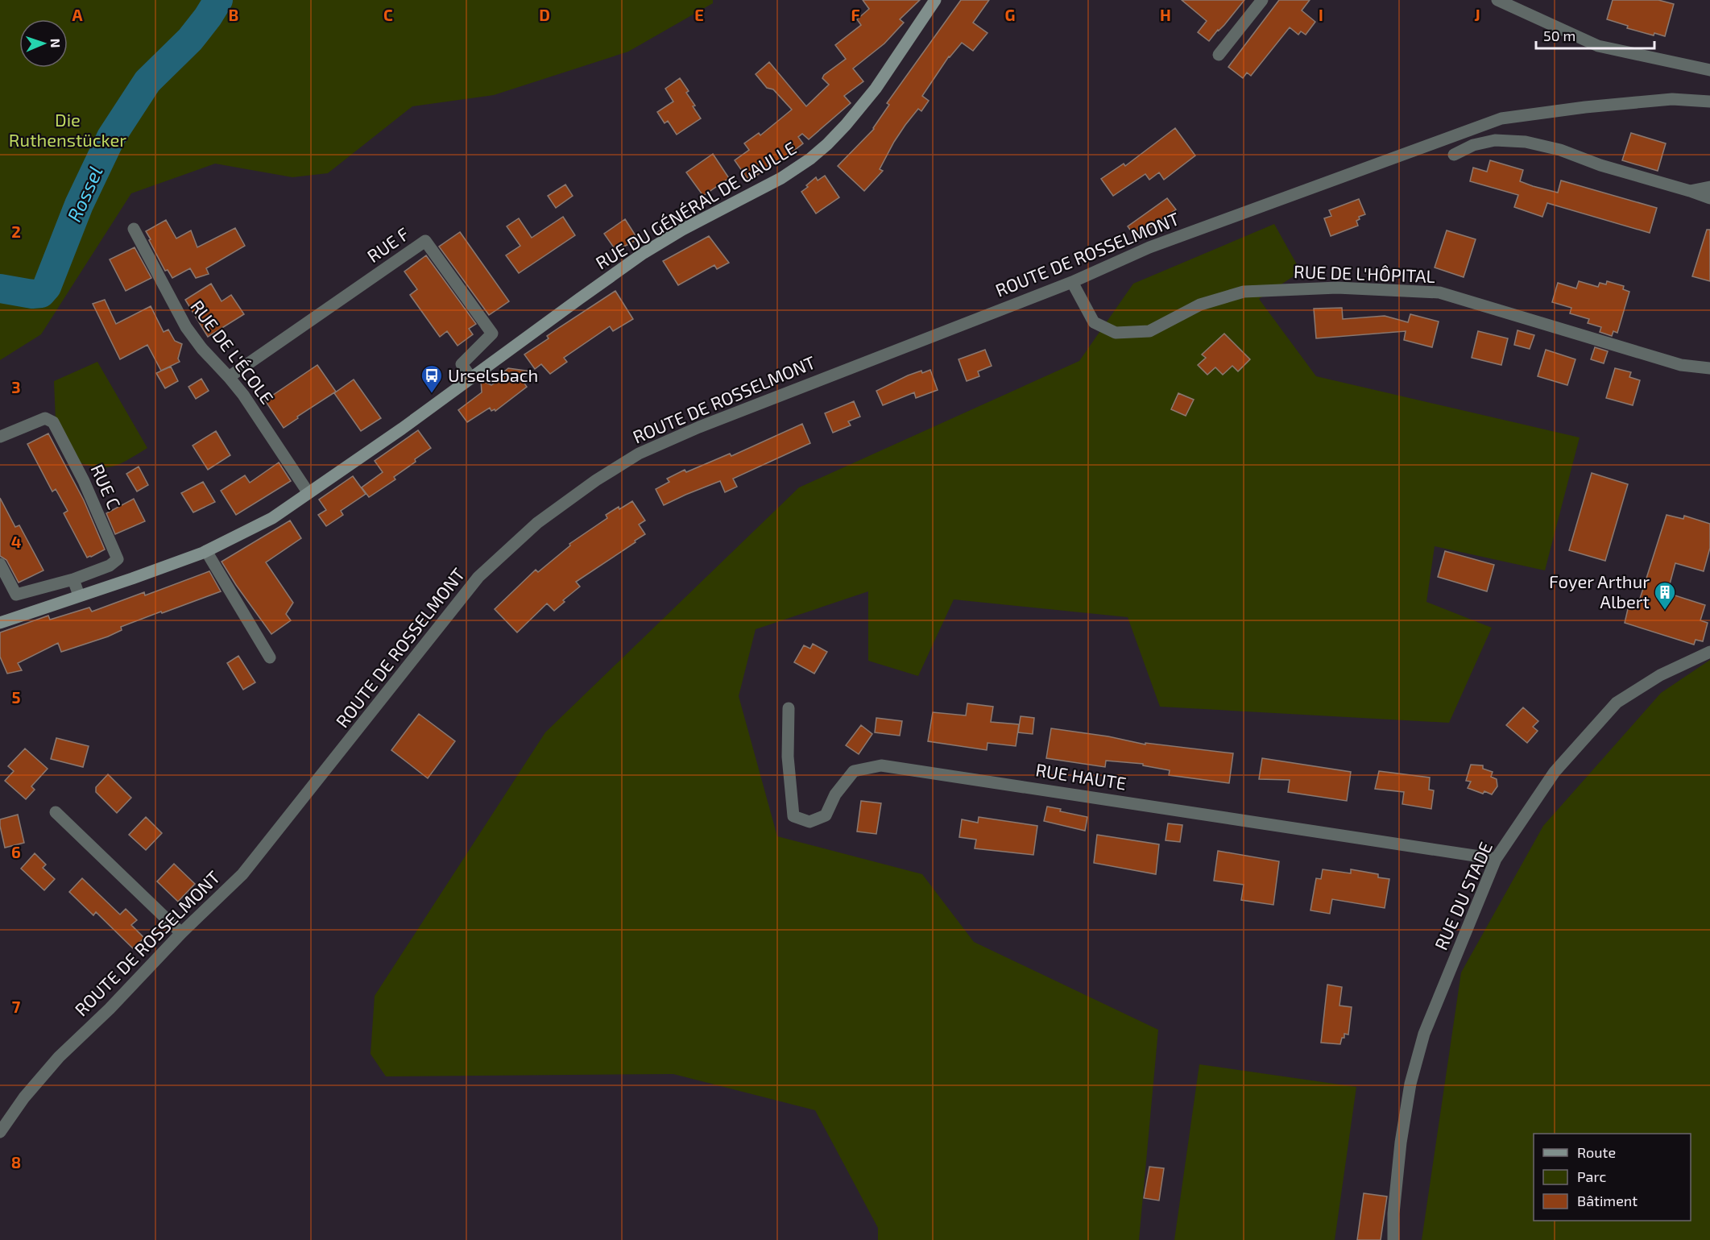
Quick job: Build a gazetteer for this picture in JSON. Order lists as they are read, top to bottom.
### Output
{
  "streets": {
    "main road": ["RUE DU GÉNÉRAL DE GAULLE"],
    "street": [
      "RUE F",
      "ROUTE DE ROSSELMONT",
      "RUE DE L'HÔPITAL",
      "RUE DE L'ÉCOLE",
      "RUE C",
      "RUE HAUTE",
      "RUE DU STADE"
    ]
  },
  "crossings": [
    ["RUE DU GÉNÉRAL DE GAULLE", "RUE F"],
    ["RUE DU GÉNÉRAL DE GAULLE", "RUE DE L'ÉCOLE"],
    ["RUE F", "RUE DE L'ÉCOLE"],
    ["ROUTE DE ROSSELMONT", "RUE DE L'HÔPITAL"],
    ["RUE HAUTE", "RUE DU STADE"]
  ],
  "water": ["Rossel"],
  "parks": ["Die Ruthenstücker"],
  "places": {
    "bus stop": ["Urselsbach"],
    "building": ["Foyer Arthur Albert"]
  },
  "legend": ["Route", "Parc", "Bâtiment"],
  "scale_bar": "50 m",
  "north": "right",
  "grid": {
    "columns": [
      "A",
      "B",
      "C",
      "D",
      "E",
      "F",
      "G",
      "H",
      "I",
      "J"
    ],
    "rows": [
      "2",
      "3",
      "4",
      "5",
      "6",
      "7",
      "8"
    ]
  }
}
